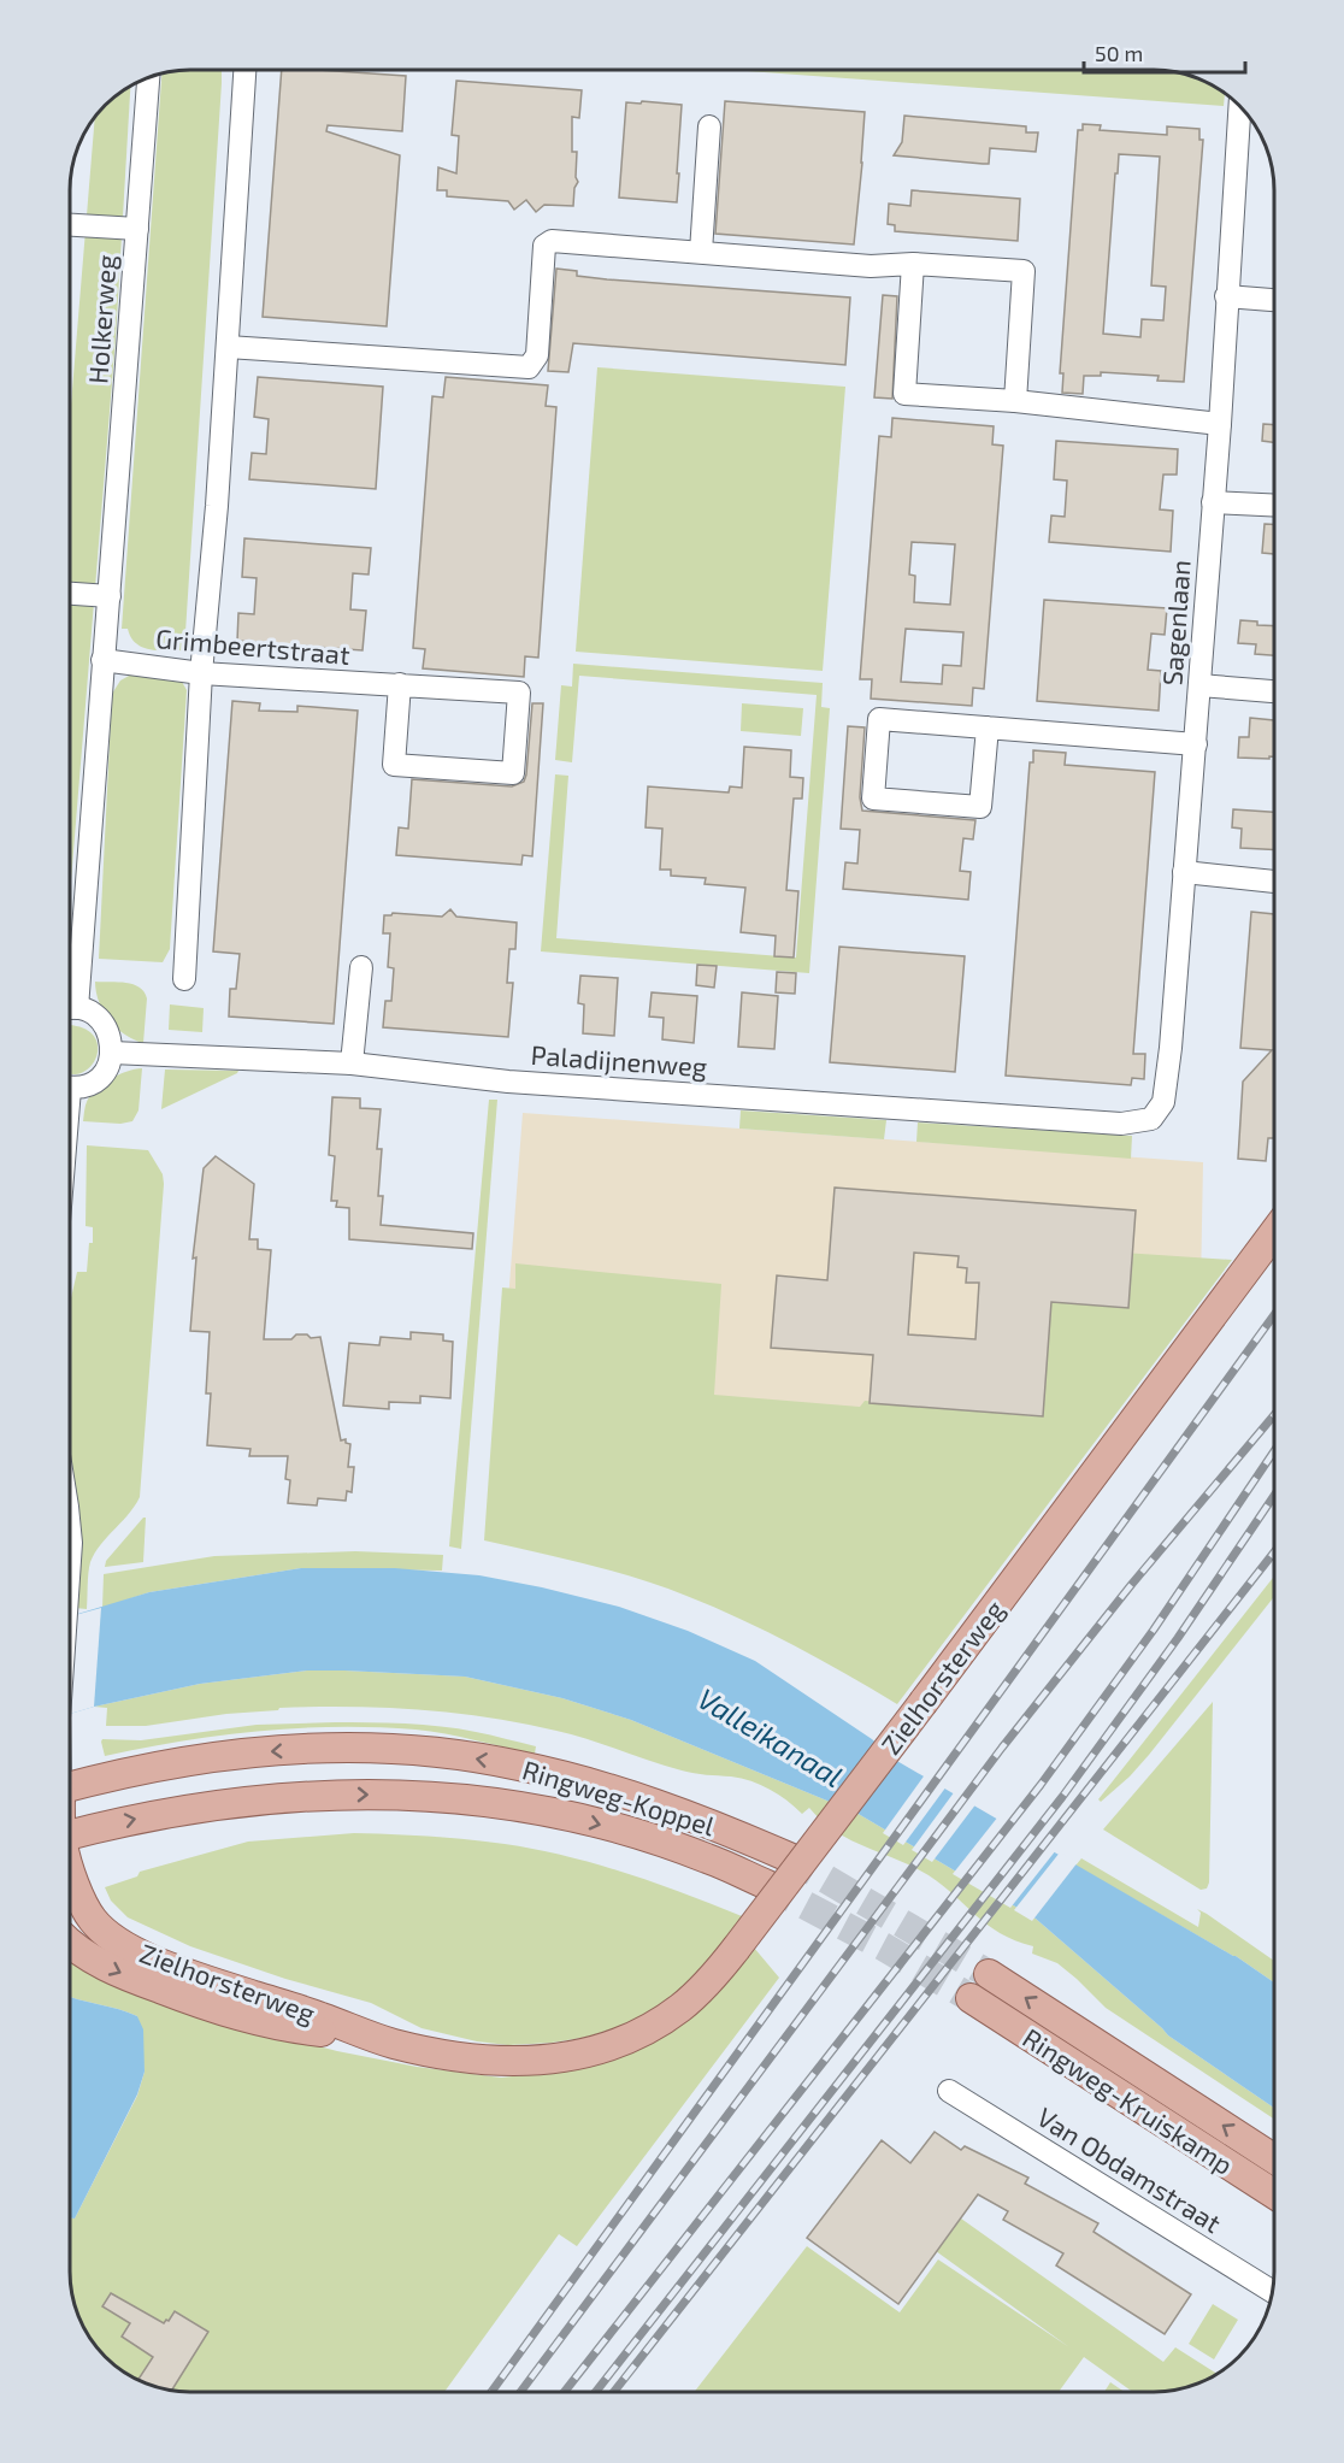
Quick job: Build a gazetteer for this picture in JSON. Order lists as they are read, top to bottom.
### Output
{
  "streets": {
    "main road": ["Zielhorsterweg", "Ringweg-Koppel", "Ringweg-Kruiskamp"],
    "street": [
      "Holkerweg",
      "Sagenlaan",
      "Grimbeertstraat",
      "Paladijnenweg",
      "Van Obdamstraat"
    ]
  },
  "crossings": [
    ["Holkerweg", "Grimbeertstraat"],
    ["Sagenlaan", "Paladijnenweg"]
  ],
  "water": ["Valleikanaal"],
  "scale_bar": "50 m"
}
